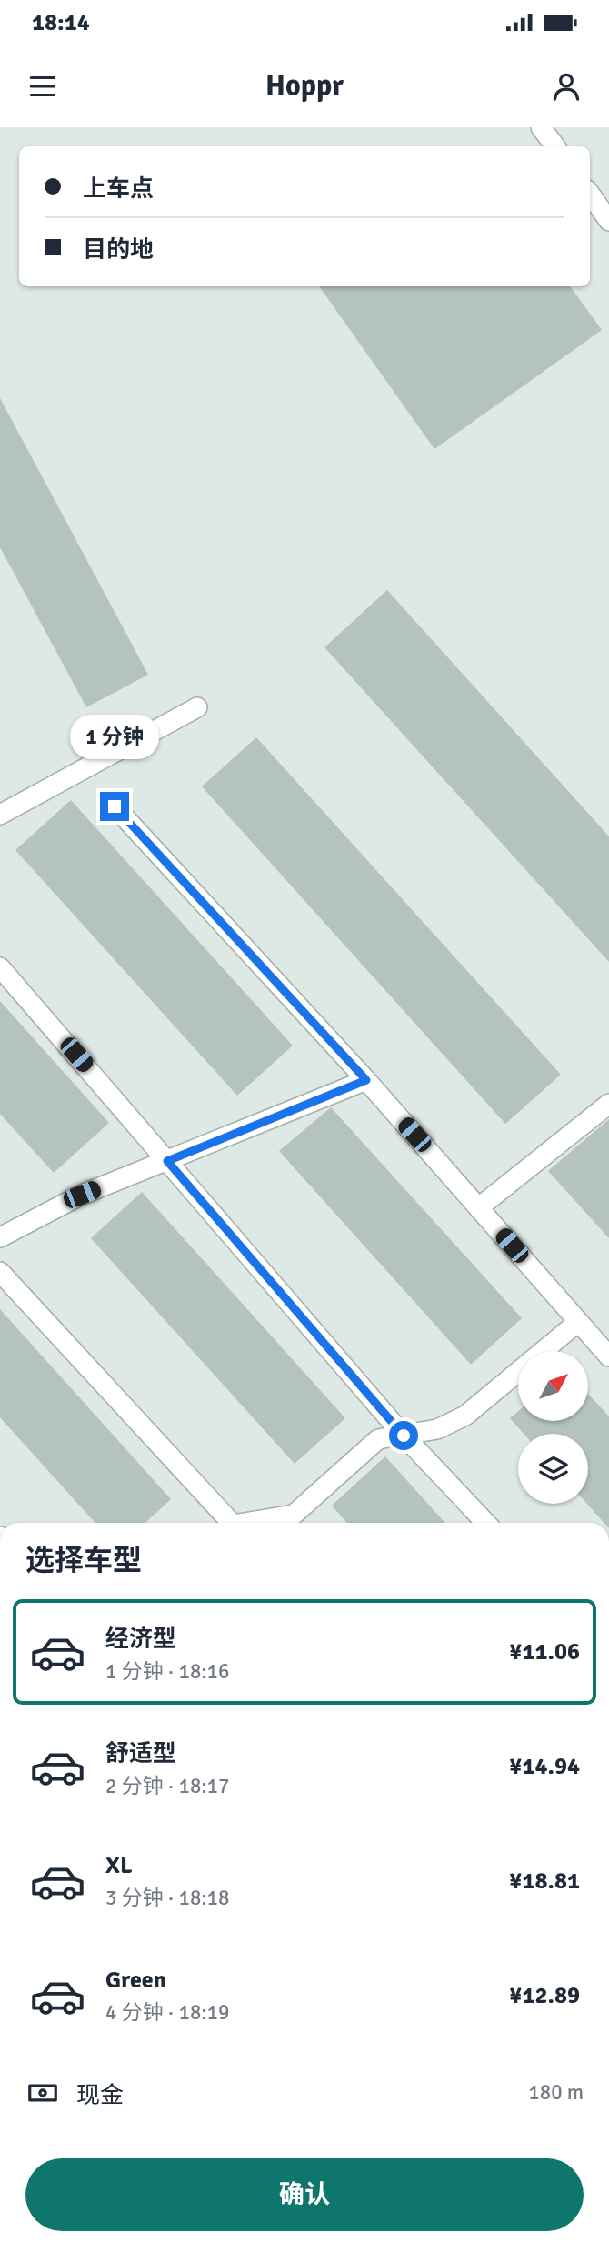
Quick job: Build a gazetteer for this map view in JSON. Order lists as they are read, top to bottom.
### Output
{
  "north": "top right",
  "page": {
    "status": "18:14",
    "header": "Hoppr",
    "banner": ["上车点", "目的地"],
    "bubble": "1 分钟",
    "heading": "选择车型",
    "list": [
      {
        "name": "经济型",
        "note": "1 分钟 · 18:16",
        "value": "¥11.06"
      },
      {
        "name": "舒适型",
        "note": "2 分钟 · 18:17",
        "value": "¥14.94"
      },
      {
        "name": "XL",
        "note": "3 分钟 · 18:18",
        "value": "¥18.81"
      },
      {
        "name": "Green",
        "note": "4 分钟 · 18:19",
        "value": "¥12.89"
      }
    ],
    "pay": ["现金", "180 m"],
    "buttons": "确认"
  }
}
